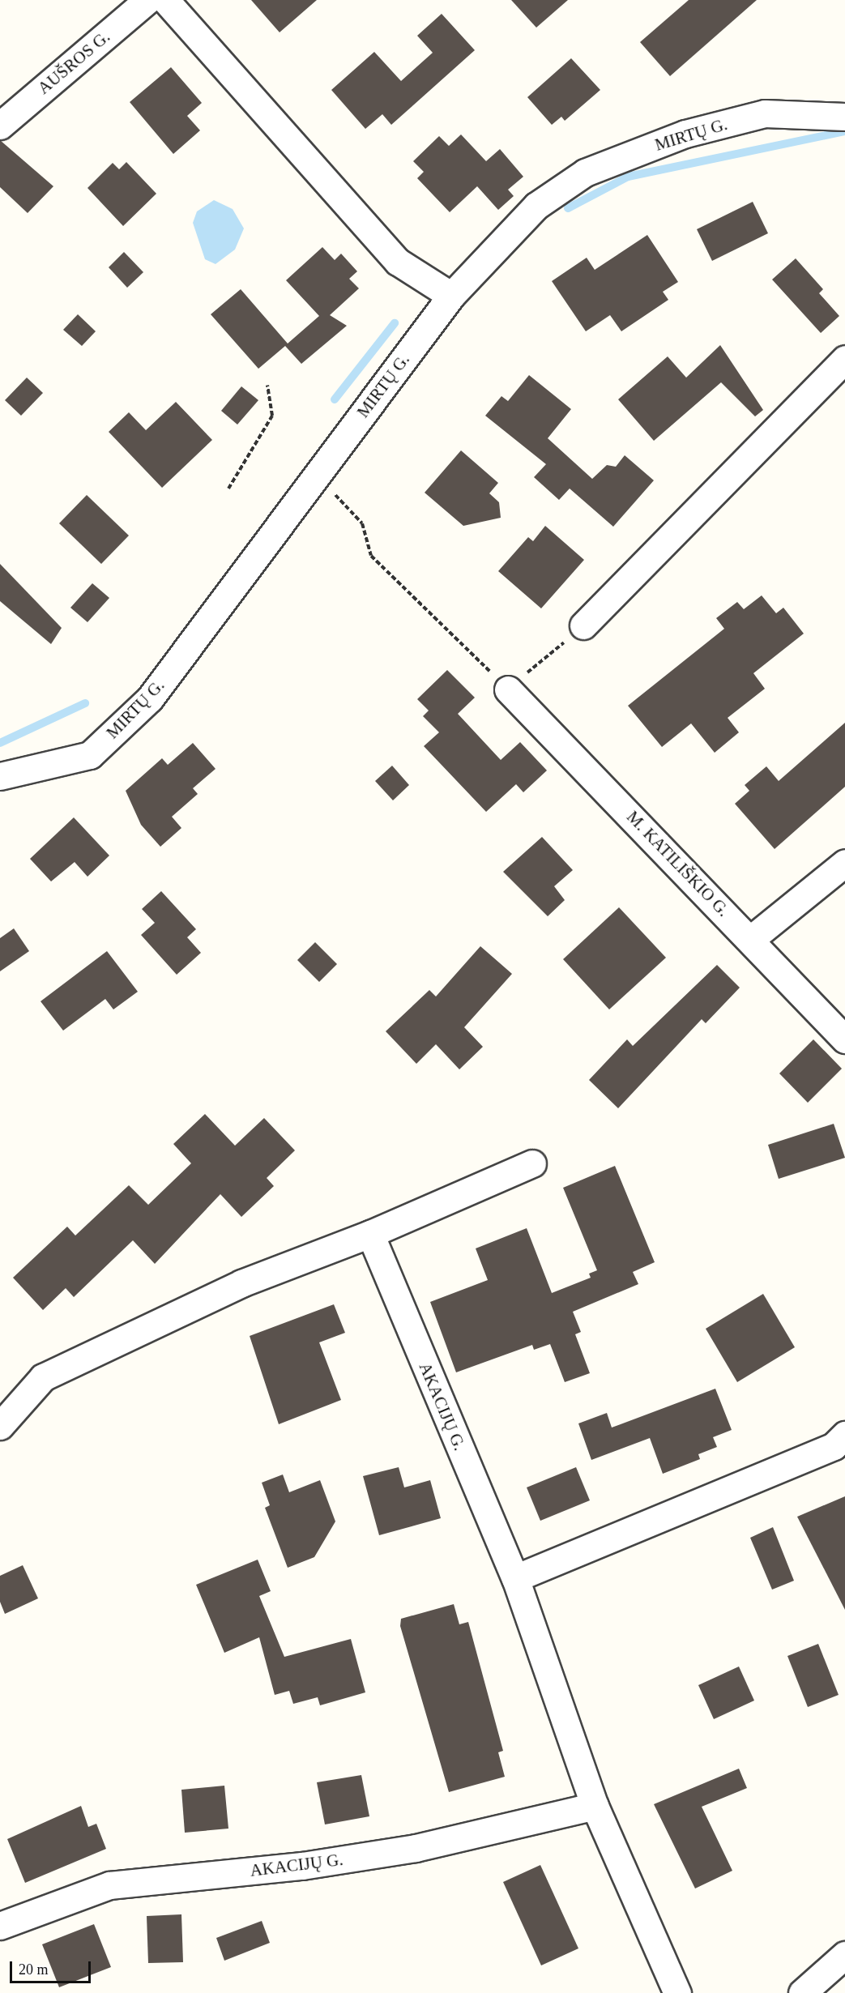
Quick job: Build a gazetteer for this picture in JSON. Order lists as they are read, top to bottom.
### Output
{
  "streets": {
    "street": [
      "AUŠROS G.",
      "MIRTŲ G.",
      "M. KATILIŠKIO G.",
      "AKACIJŲ G."
    ]
  },
  "scale_bar": "20 m"
}
